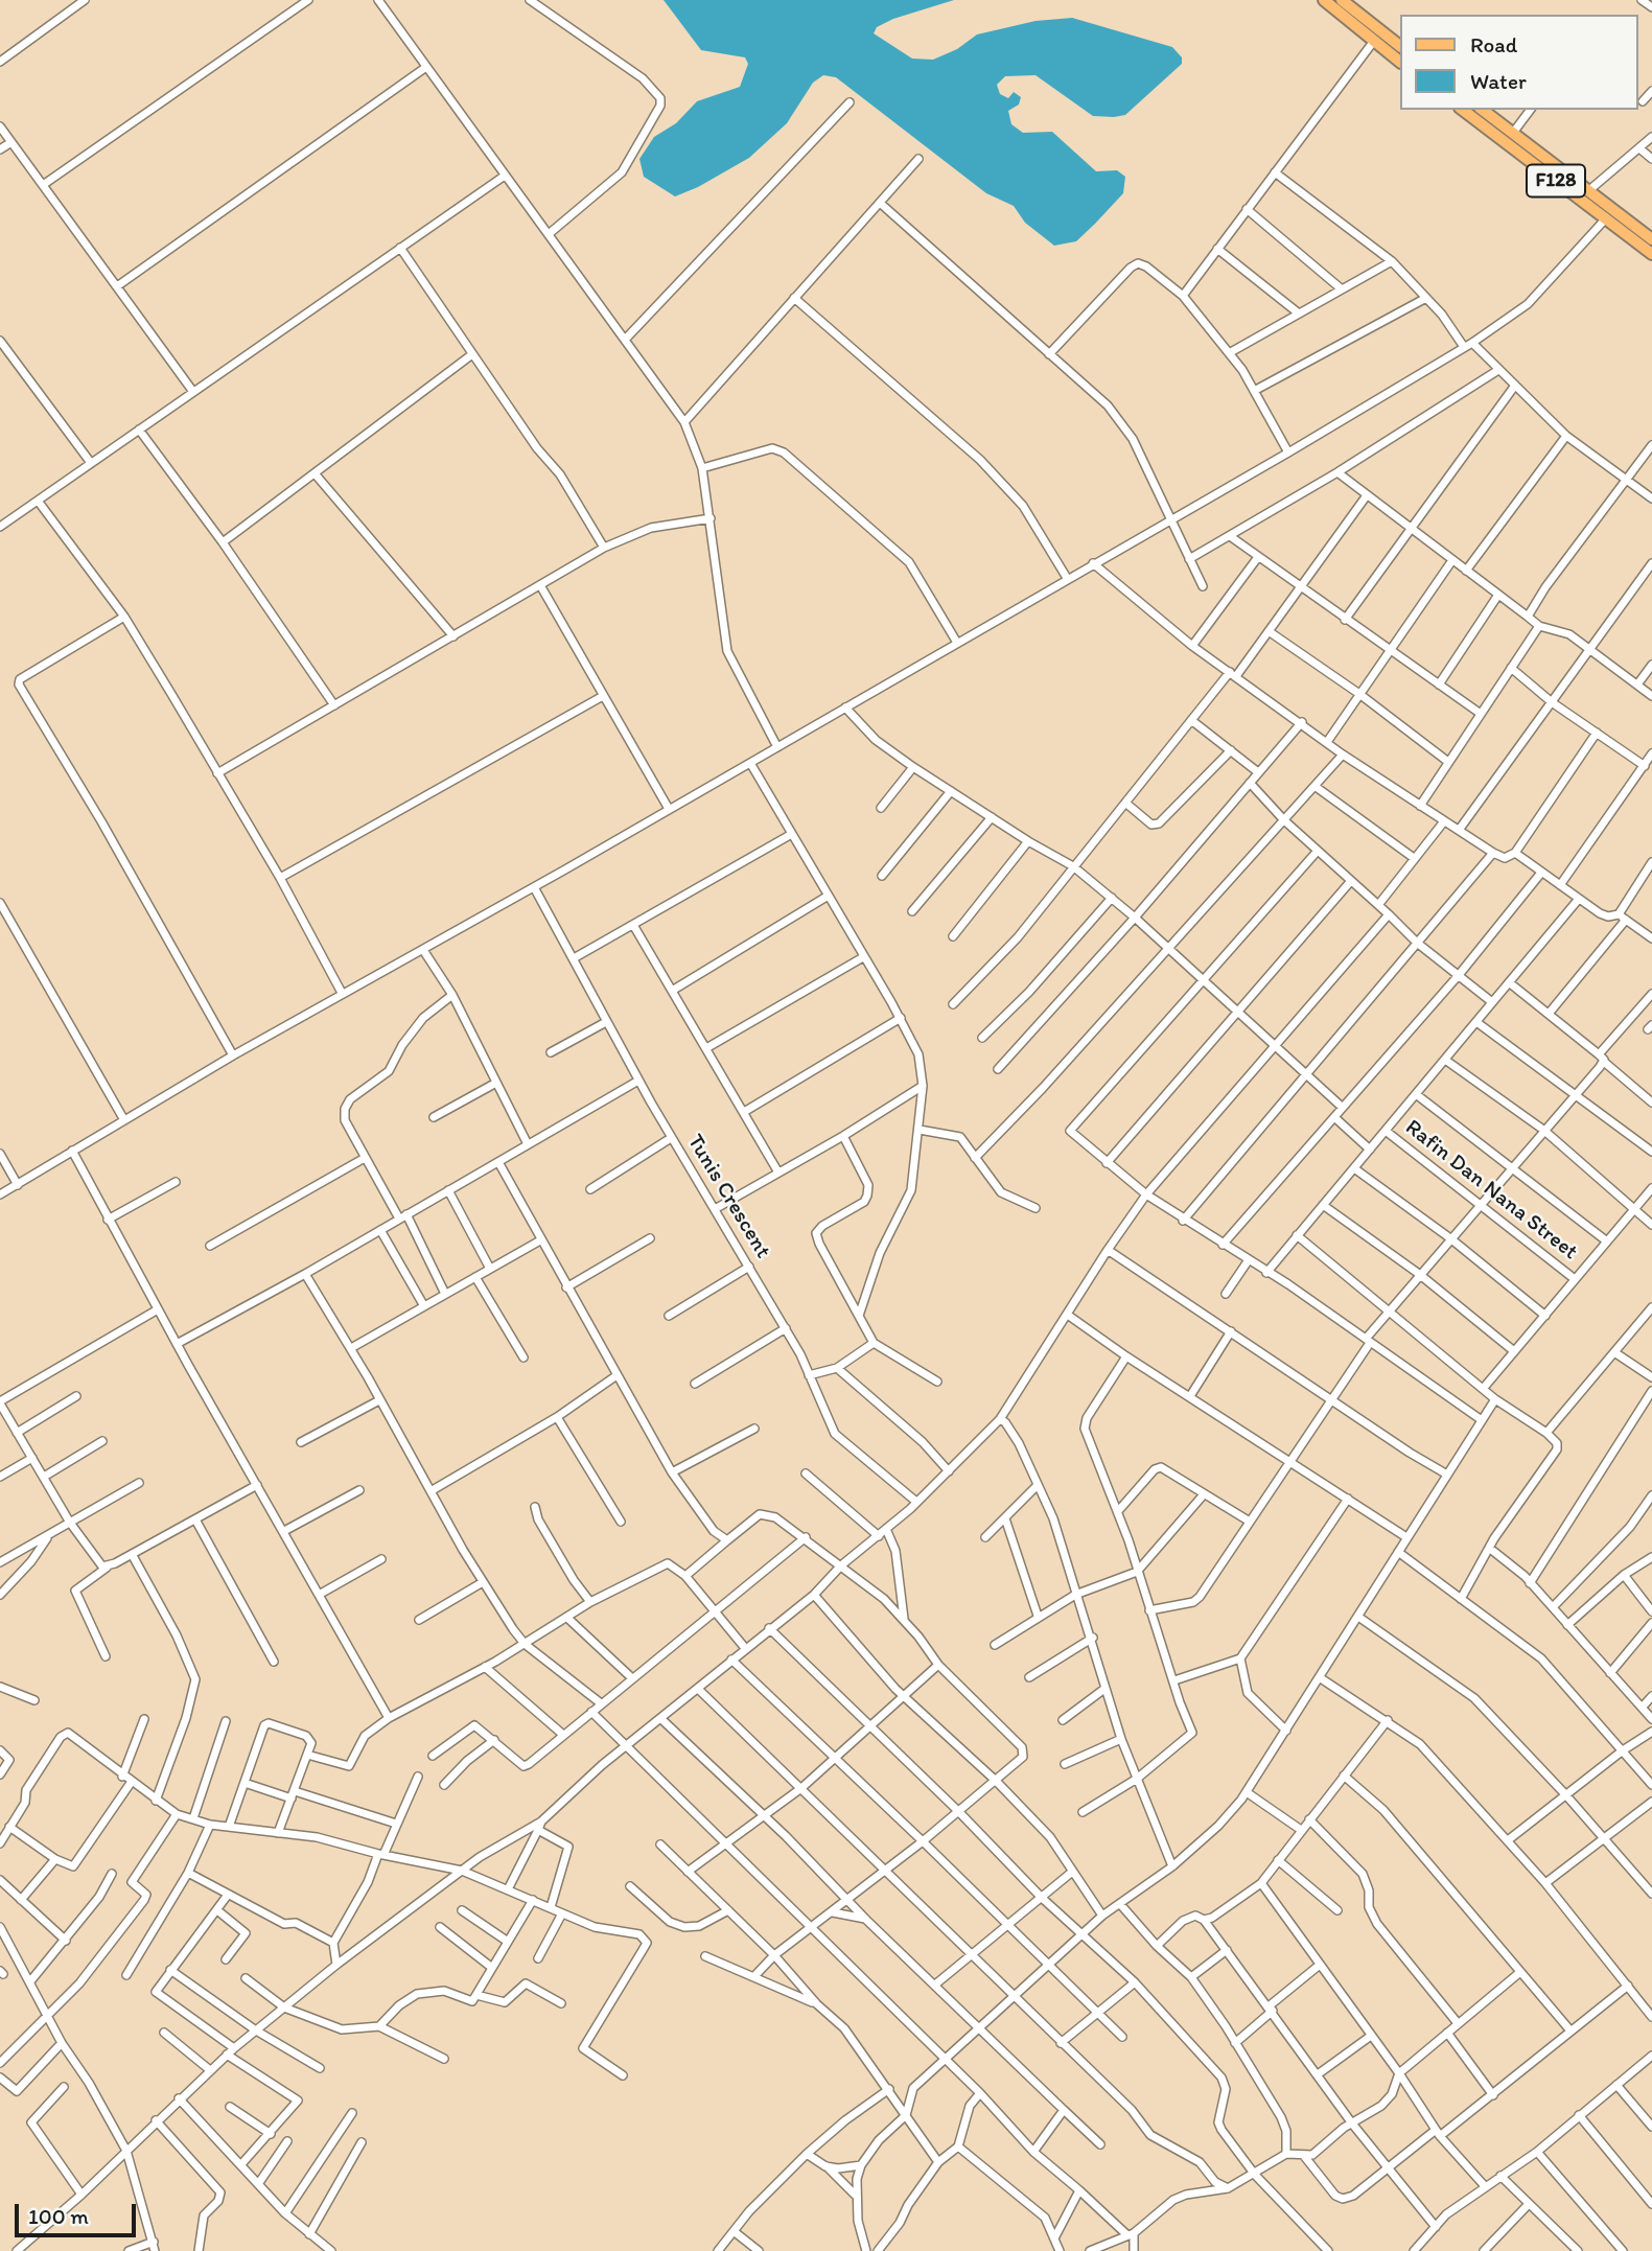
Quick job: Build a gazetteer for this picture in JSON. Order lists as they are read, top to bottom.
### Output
{
  "streets": {
    "main road": ["F128"],
    "street": ["Rafin Dan Nana Street", "Tunis Crescent"]
  },
  "legend": ["Road", "Water"],
  "scale_bar": "100 m"
}
